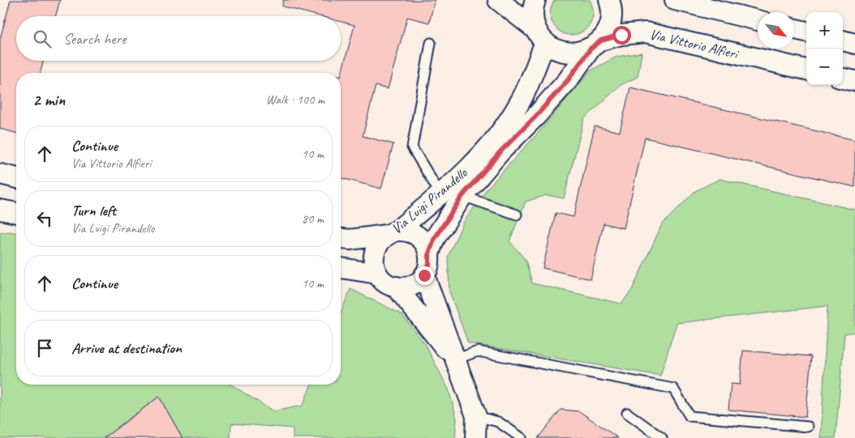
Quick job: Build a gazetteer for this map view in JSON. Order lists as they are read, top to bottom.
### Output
{
  "streets": {
    "street": ["Via Vittorio Alfieri", "Via Luigi Pirandello"]
  },
  "crossings": [
    ["Via Vittorio Alfieri", "Via Luigi Pirandello"]
  ],
  "north": "bottom right",
  "page": {
    "map_buttons": ["+", "−"],
    "search": "Search here",
    "heading": ["2 min", "Walk · 100 m"],
    "list": [
      ["Continue", "Via Vittorio Alfieri", "10 m"],
      ["Turn left", "Via Luigi Pirandello", "80 m"],
      ["Continue", "10 m"],
      "Arrive at destination"
    ]
  }
}
